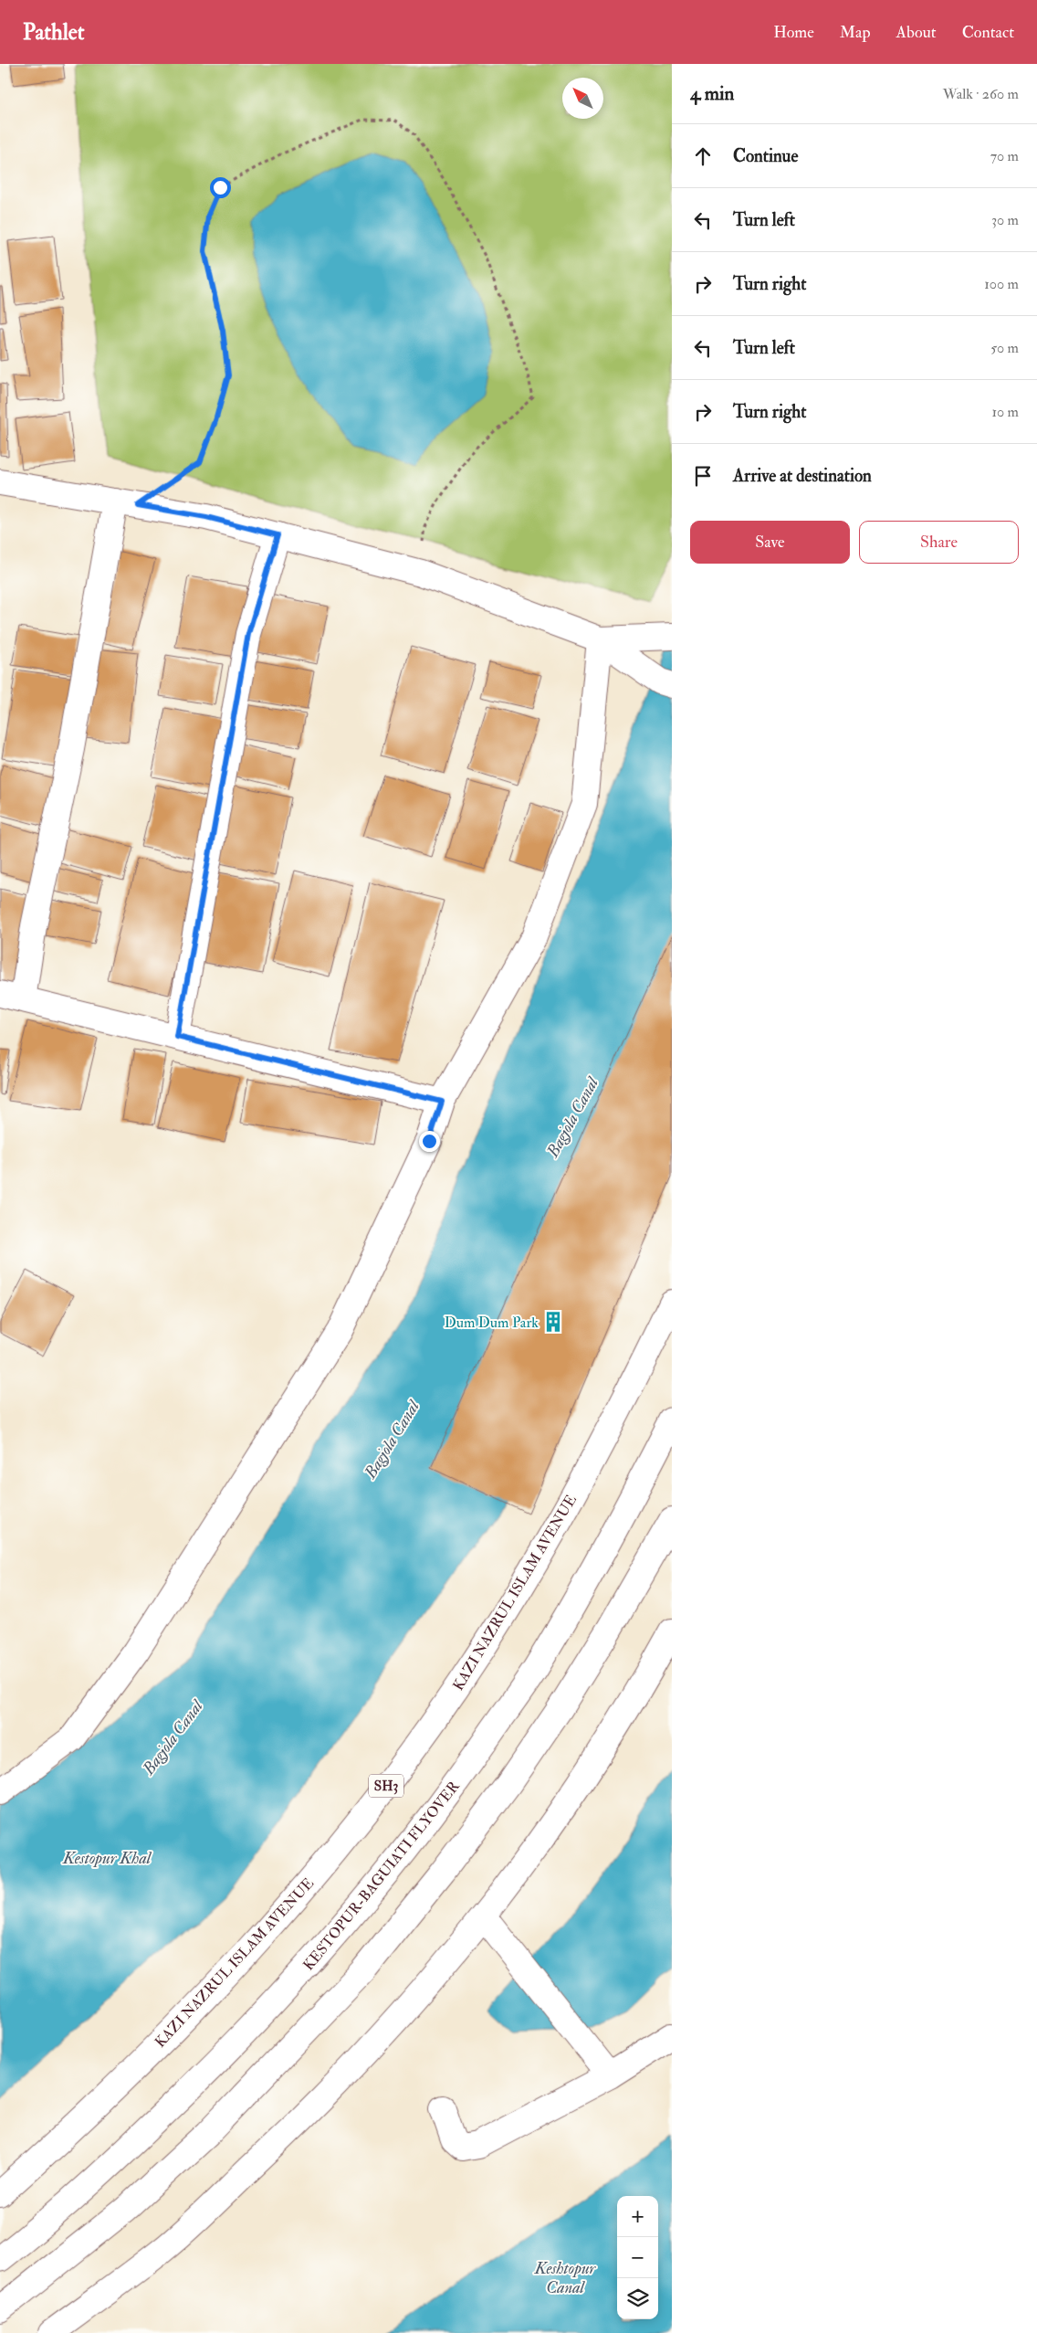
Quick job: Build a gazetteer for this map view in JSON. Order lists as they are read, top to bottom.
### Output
{
  "streets": {
    "main road": ["KAZI NAZRUL ISLAM AVENUE", "SH3", "KESTOPUR-BAGUIATI FLYOVER"]
  },
  "water": ["Bagjola Canal", "Kestopur Khal", "Keshtopur Canal"],
  "places": {
    "building": ["Dum Dum Park"]
  },
  "north": "top left",
  "page": {
    "header": "Pathlet",
    "nav": [
      "Home",
      "Map",
      "About",
      "Contact"
    ],
    "heading": ["4 min", "Walk · 260 m"],
    "list": [
      ["Continue", "70 m"],
      ["Turn left", "30 m"],
      ["Turn right", "100 m"],
      ["Turn left", "50 m"],
      ["Turn right", "10 m"],
      "Arrive at destination"
    ],
    "buttons": ["Save", "Share"],
    "map_buttons": ["+", "−"]
  }
}
